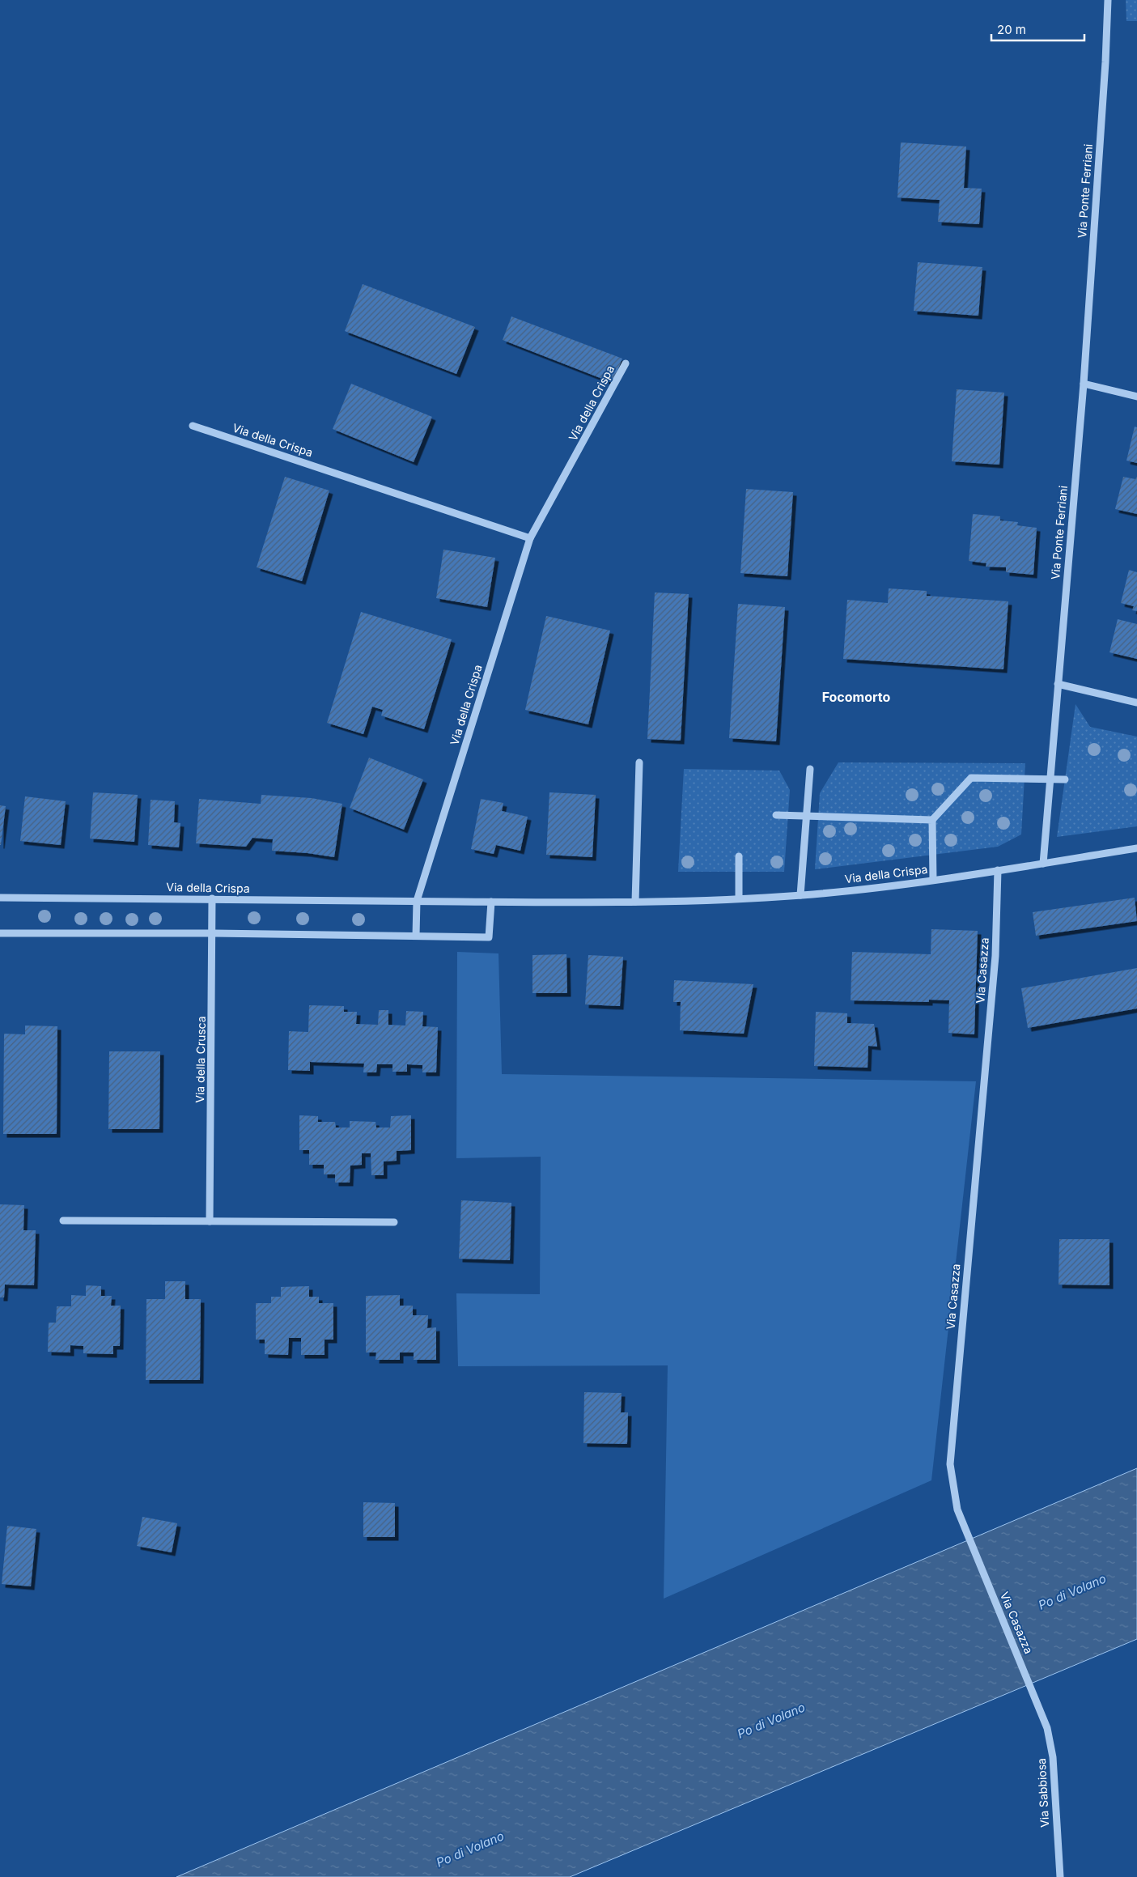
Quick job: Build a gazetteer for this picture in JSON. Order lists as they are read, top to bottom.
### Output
{
  "streets": {
    "street": [
      "Via Ponte Ferriani",
      "Via della Crispa",
      "Via Casazza",
      "Via della Crusca",
      "Via Sabbiosa"
    ]
  },
  "crossings": [
    ["Via Ponte Ferriani", "Via della Crispa"],
    ["Via della Crispa", "Via Casazza"],
    ["Via della Crispa", "Via della Crusca"],
    ["Via Casazza", "Via Sabbiosa"]
  ],
  "districts": ["Focomorto"],
  "water": ["Po di Volano"],
  "scale_bar": "20 m"
}
